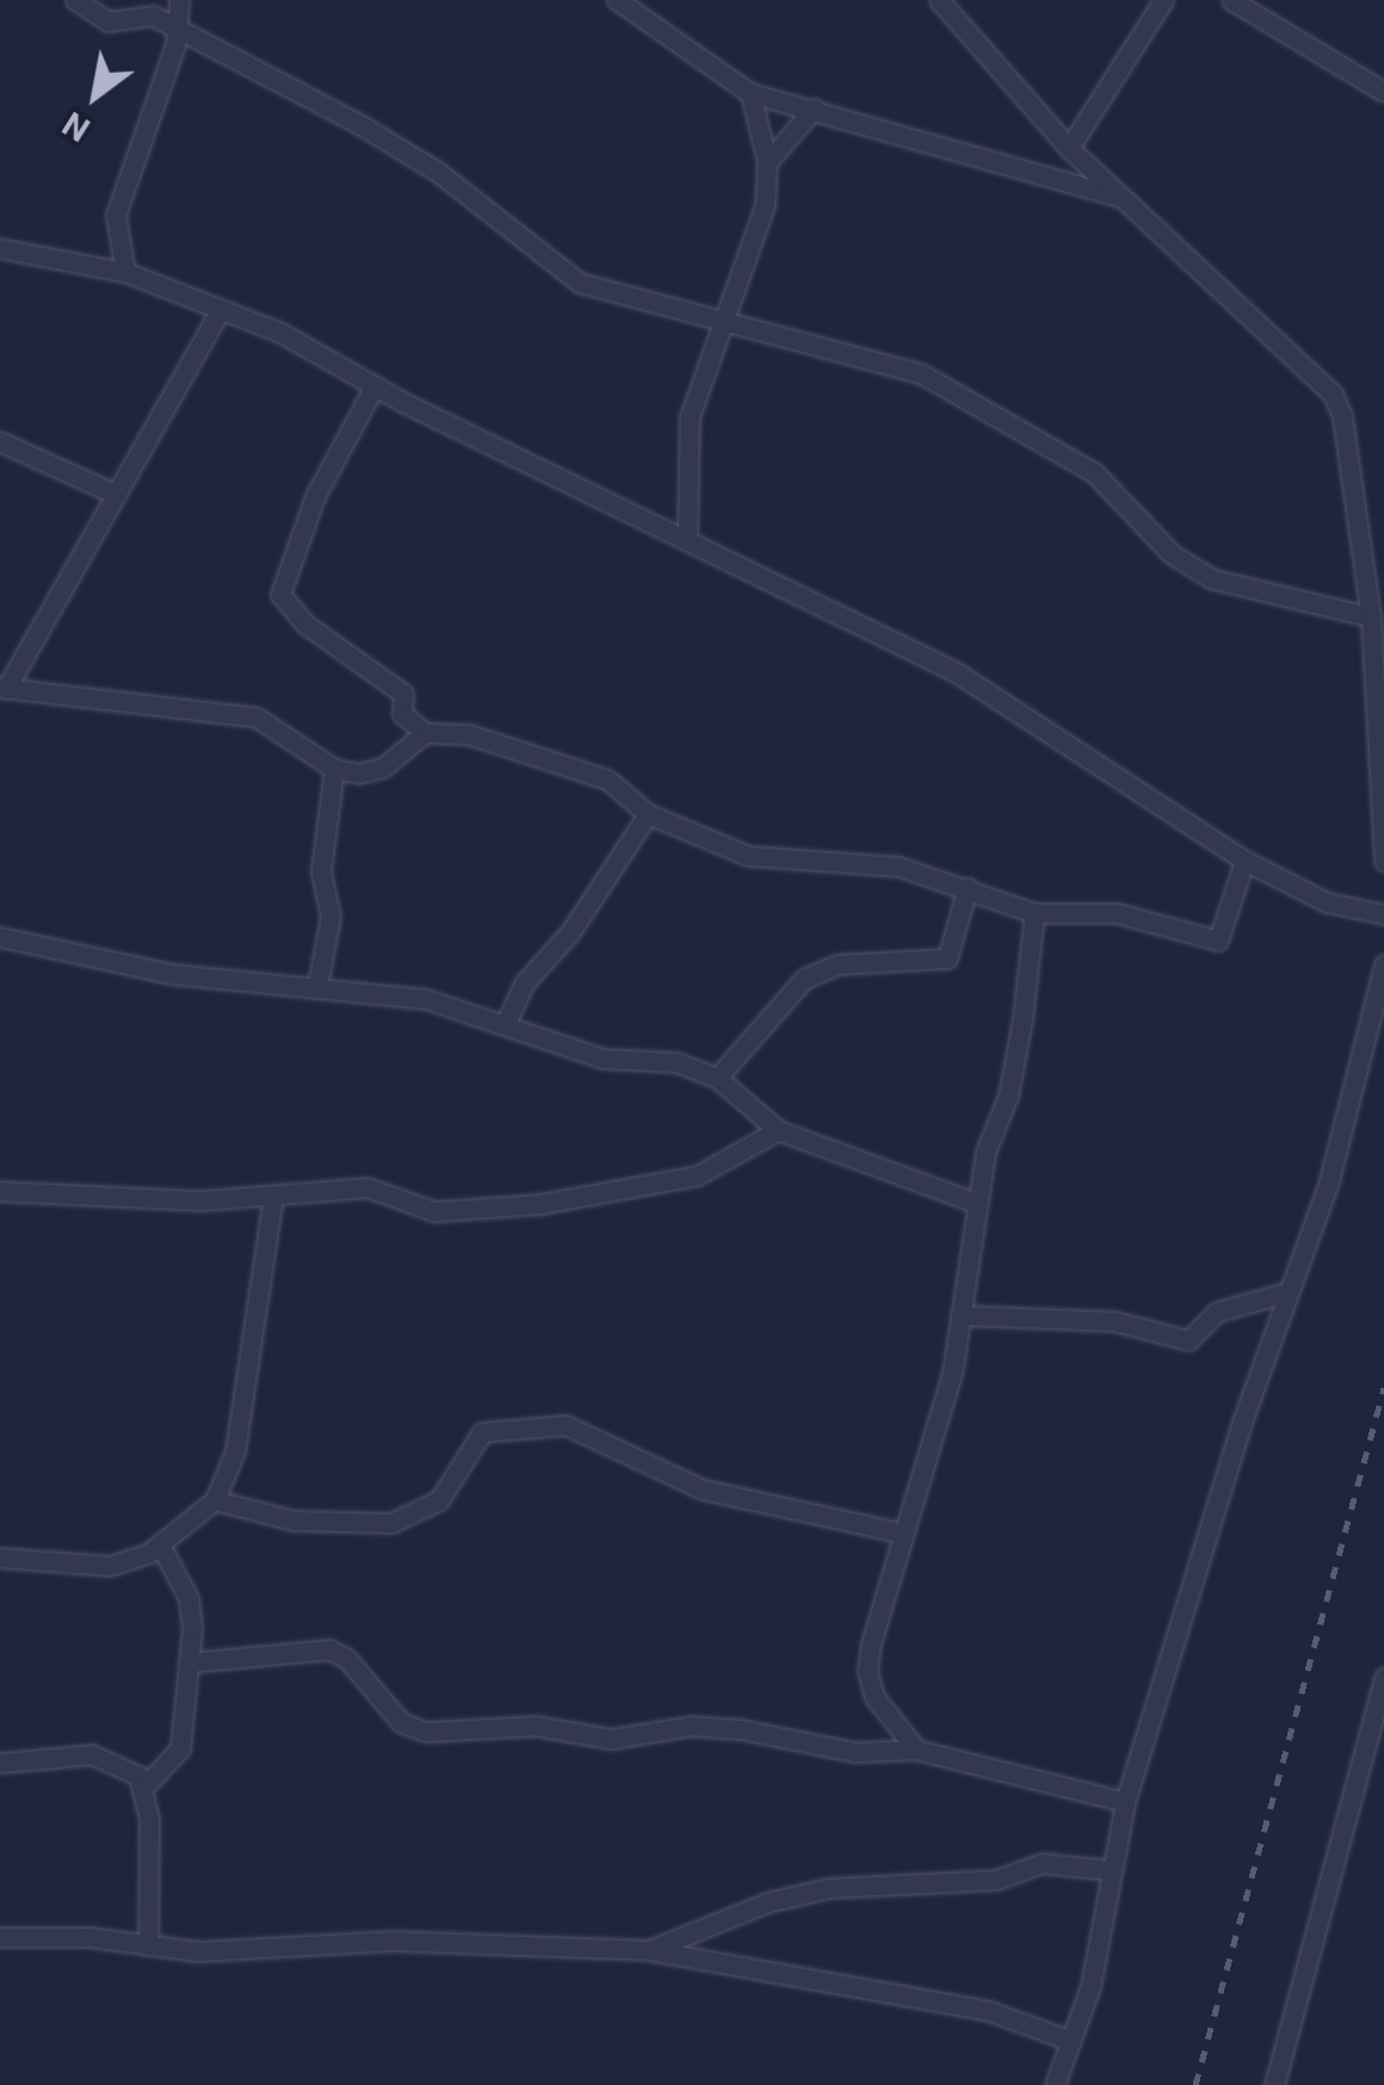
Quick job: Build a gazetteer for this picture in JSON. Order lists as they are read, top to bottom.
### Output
{
  "north": "bottom left"
}
